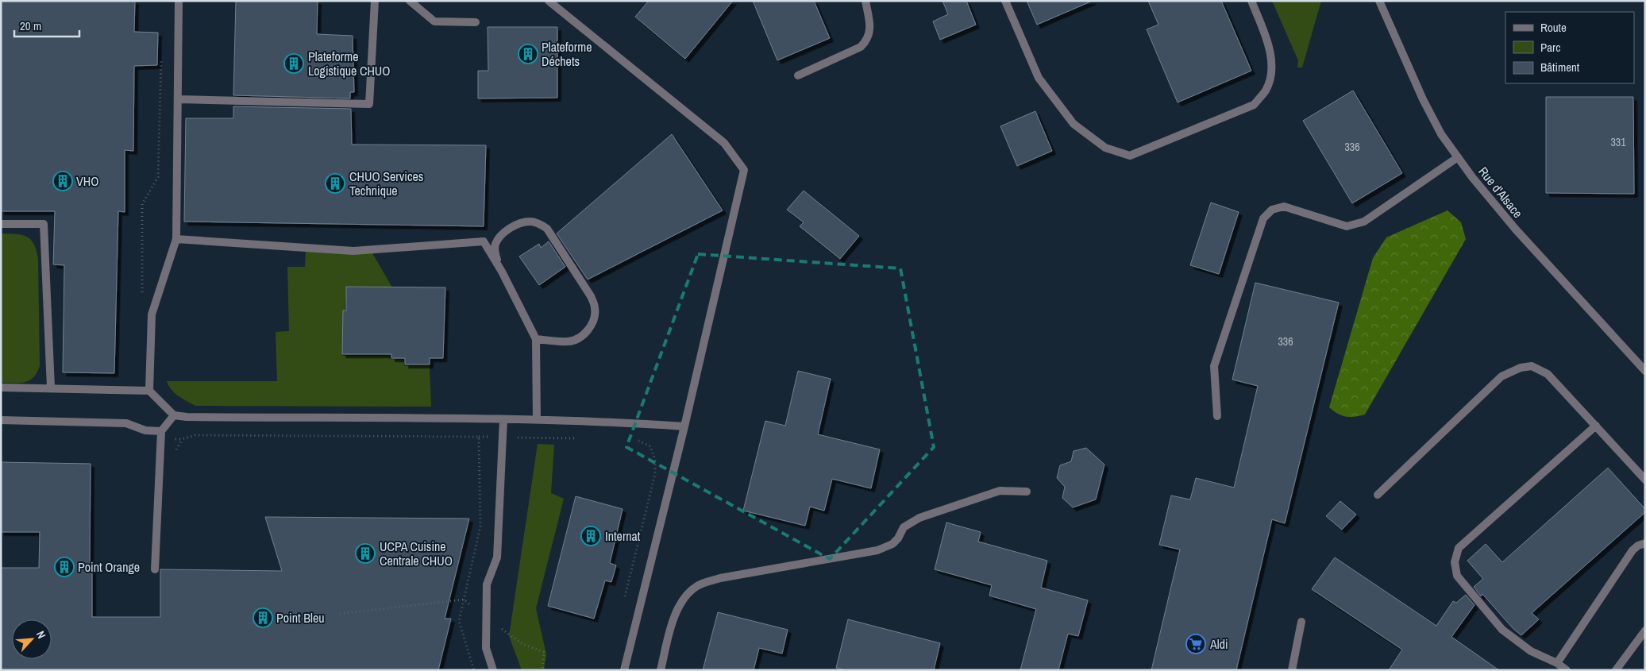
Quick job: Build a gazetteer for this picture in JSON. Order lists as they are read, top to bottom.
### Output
{
  "streets": {
    "street": ["Rue d'Alsace"]
  },
  "places": {
    "building": [
      "Plateforme Déchets",
      "Plateforme Logistique CHUO",
      "VHO",
      "CHUO Services Technique",
      "Internat",
      "UCPA Cuisine Centrale CHUO",
      "Point Orange",
      "Point Bleu"
    ],
    "supermarket": ["Aldi"]
  },
  "house_numbers": ["331", "336", "336"],
  "legend": ["Route", "Parc", "Bâtiment"],
  "scale_bar": "20 m",
  "north": "top right"
}
